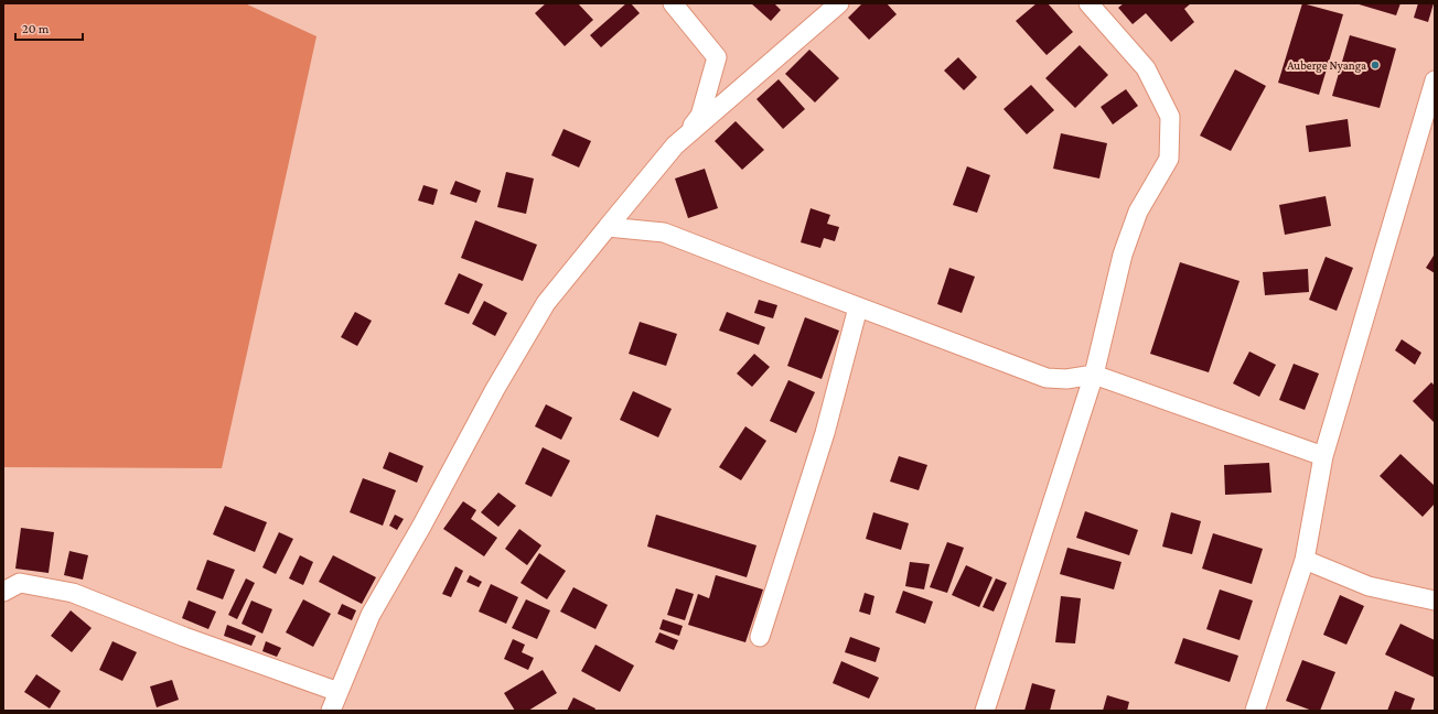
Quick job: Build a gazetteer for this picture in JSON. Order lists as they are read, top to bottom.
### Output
{
  "places": ["Auberge Nyanga"],
  "scale_bar": "20 m"
}
